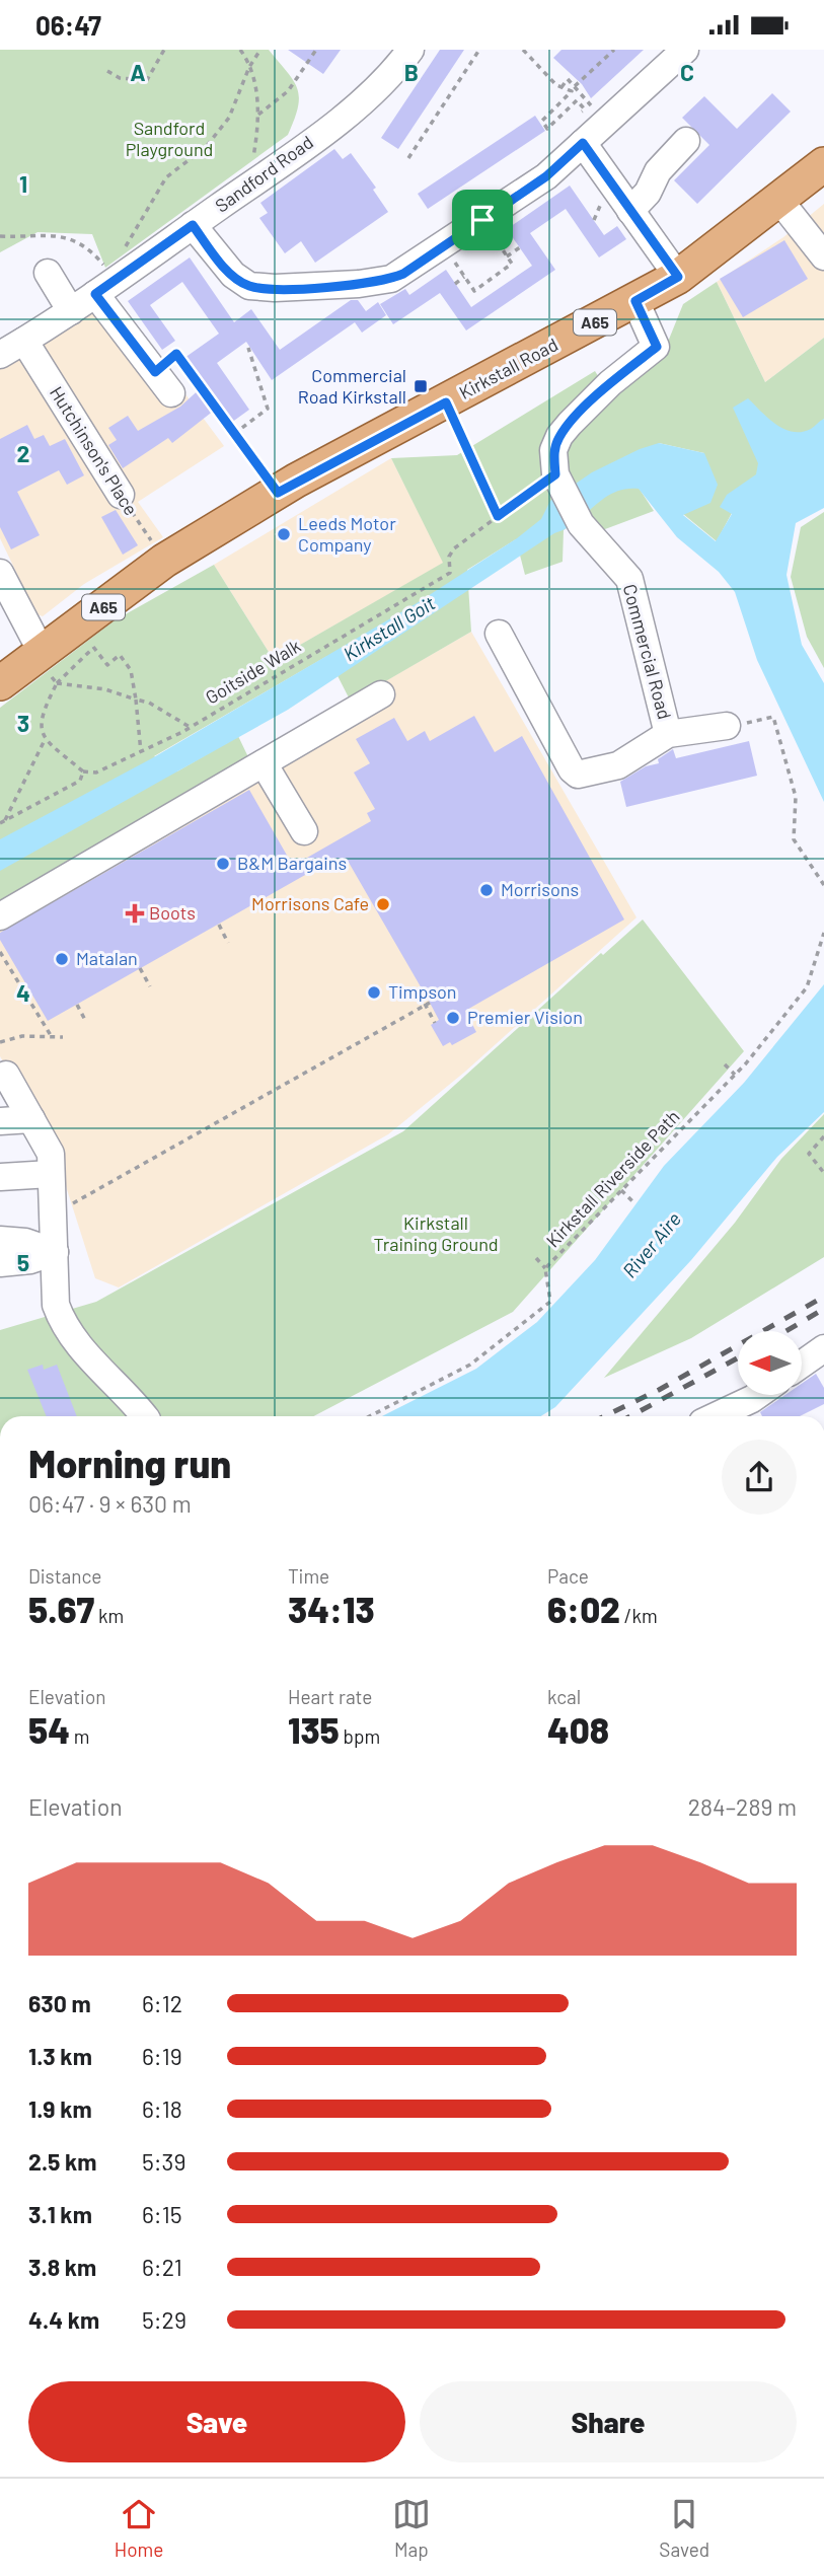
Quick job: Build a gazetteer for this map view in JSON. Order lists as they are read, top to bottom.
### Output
{
  "streets": {
    "main road": ["A65", "Kirkstall Road"],
    "street": ["Sandford Road", "Hutchinson's Place", "Commercial Road"],
    "path": ["Goitside Walk", "Kirkstall Riverside Path"]
  },
  "crossings": [
    ["Sandford Road", "Hutchinson's Place"],
    ["A65", "Kirkstall Road"],
    ["Kirkstall Road", "Hutchinson's Place"],
    ["Kirkstall Road", "Commercial Road"],
    ["Commercial Road", "Goitside Walk"]
  ],
  "water": ["Kirkstall Goit", "River Aire"],
  "parks": ["Sandford Playground", "Kirkstall Training Ground"],
  "places": {
    "transit": ["Commercial Road Kirkstall"],
    "other": [
      "Leeds Motor Company",
      "B&M Bargains",
      "Morrisons",
      "Morrisons Cafe",
      "Matalan",
      "Timpson",
      "Premier Vision"
    ],
    "health": ["Boots"]
  },
  "north": "left",
  "page": {
    "status": "06:47",
    "heading": ["Morning run", "06:47 · 9 × 630 m"],
    "stats": [
      ["Distance", "5.67 km"],
      ["Time", "34:13"],
      ["Pace", "6:02 /km"],
      ["Elevation", "54 m"],
      ["Heart rate", "135 bpm"],
      ["kcal", "408"]
    ],
    "chart": ["Elevation", "284–289 m"],
    "list": [
      {
        "name": "630 m",
        "note": "6:12"
      },
      {
        "name": "1.3 km",
        "note": "6:19"
      },
      {
        "name": "1.9 km",
        "note": "6:18"
      },
      {
        "name": "2.5 km",
        "note": "5:39"
      },
      {
        "name": "3.1 km",
        "note": "6:15"
      },
      {
        "name": "3.8 km",
        "note": "6:21"
      },
      {
        "name": "4.4 km",
        "note": "5:29"
      }
    ],
    "buttons": ["Save", "Share"],
    "tabs": ["Home", "Map", "Saved"]
  },
  "grid": {
    "columns": ["A", "B", "C"],
    "rows": [
      "1",
      "2",
      "3",
      "4",
      "5"
    ]
  }
}
